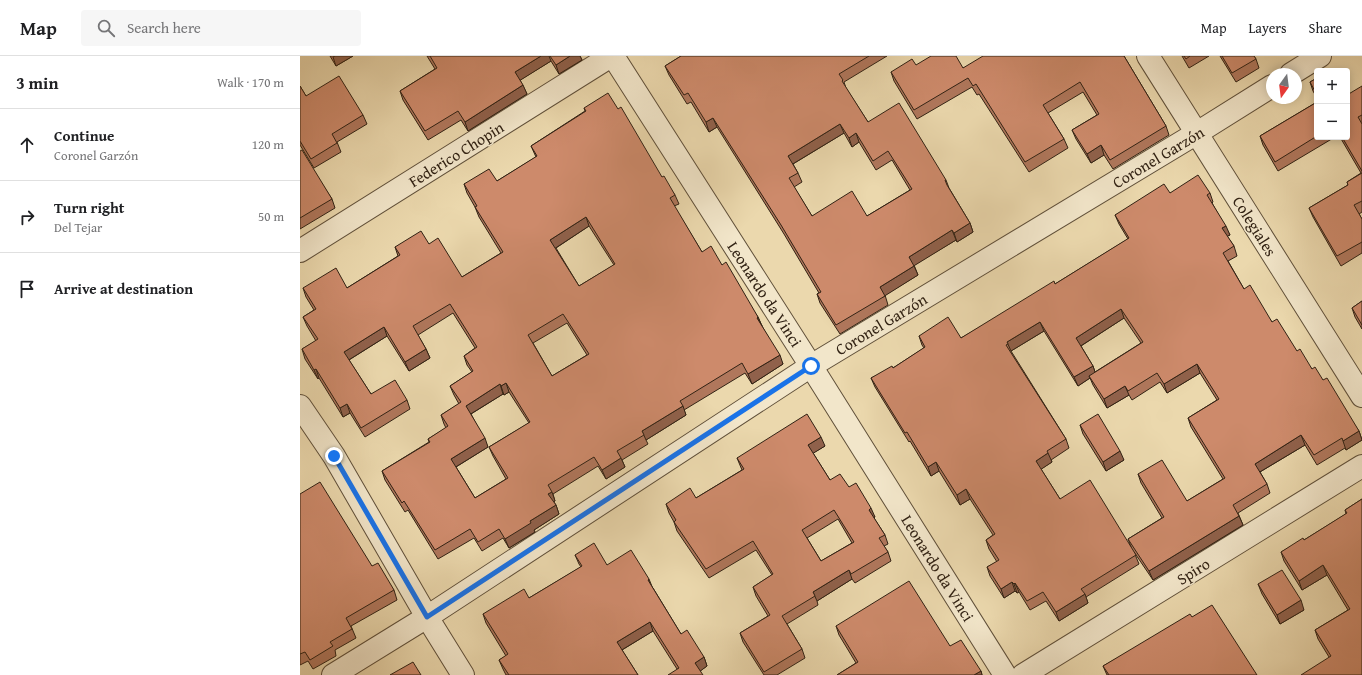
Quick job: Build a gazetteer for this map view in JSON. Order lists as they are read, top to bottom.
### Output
{
  "streets": {
    "street": [
      "Federico Chopin",
      "Coronel Garzón",
      "Colegiales",
      "Leonardo da Vinci",
      "Spiro"
    ]
  },
  "crossings": [
    ["Federico Chopin", "Leonardo da Vinci"],
    ["Coronel Garzón", "Colegiales"],
    ["Coronel Garzón", "Leonardo da Vinci"]
  ],
  "north": "bottom",
  "page": {
    "header": "Map",
    "search": "Search here",
    "nav": ["Map", "Layers", "Share"],
    "heading": ["3 min", "Walk · 170 m"],
    "map_buttons": ["+", "−"],
    "list": [
      ["Continue", "Coronel Garzón", "120 m"],
      ["Turn right", "Del Tejar", "50 m"],
      "Arrive at destination"
    ]
  }
}
